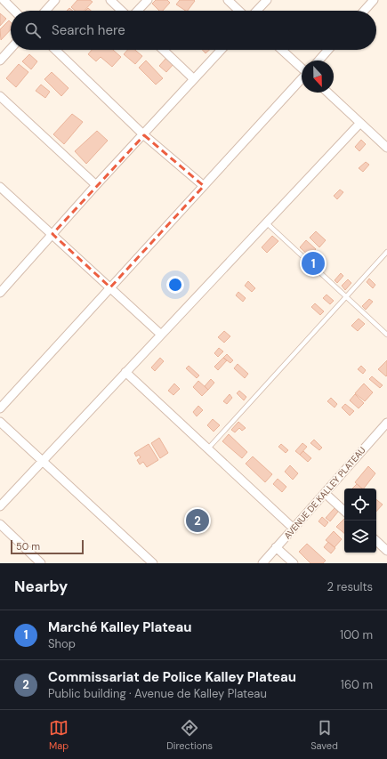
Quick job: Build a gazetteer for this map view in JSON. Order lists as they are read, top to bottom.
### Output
{
  "streets": {
    "street": ["AVENUE DE KALLEY PLATEAU"]
  },
  "scale_bar": "50 m",
  "north": "bottom",
  "page": {
    "search": "Search here",
    "pins": ["1", "2"],
    "scale": "50 m",
    "heading": ["Nearby", "2 results"],
    "list": [
      {
        "mark": "1",
        "name": "Marché Kalley Plateau",
        "note": "Shop",
        "value": "100 m"
      },
      {
        "mark": "2",
        "name": "Commissariat de Police Kalley Plateau",
        "note": "Public building · Avenue de Kalley Plateau",
        "value": "160 m"
      }
    ],
    "nav": ["Map", "Directions", "Saved"]
  }
}
